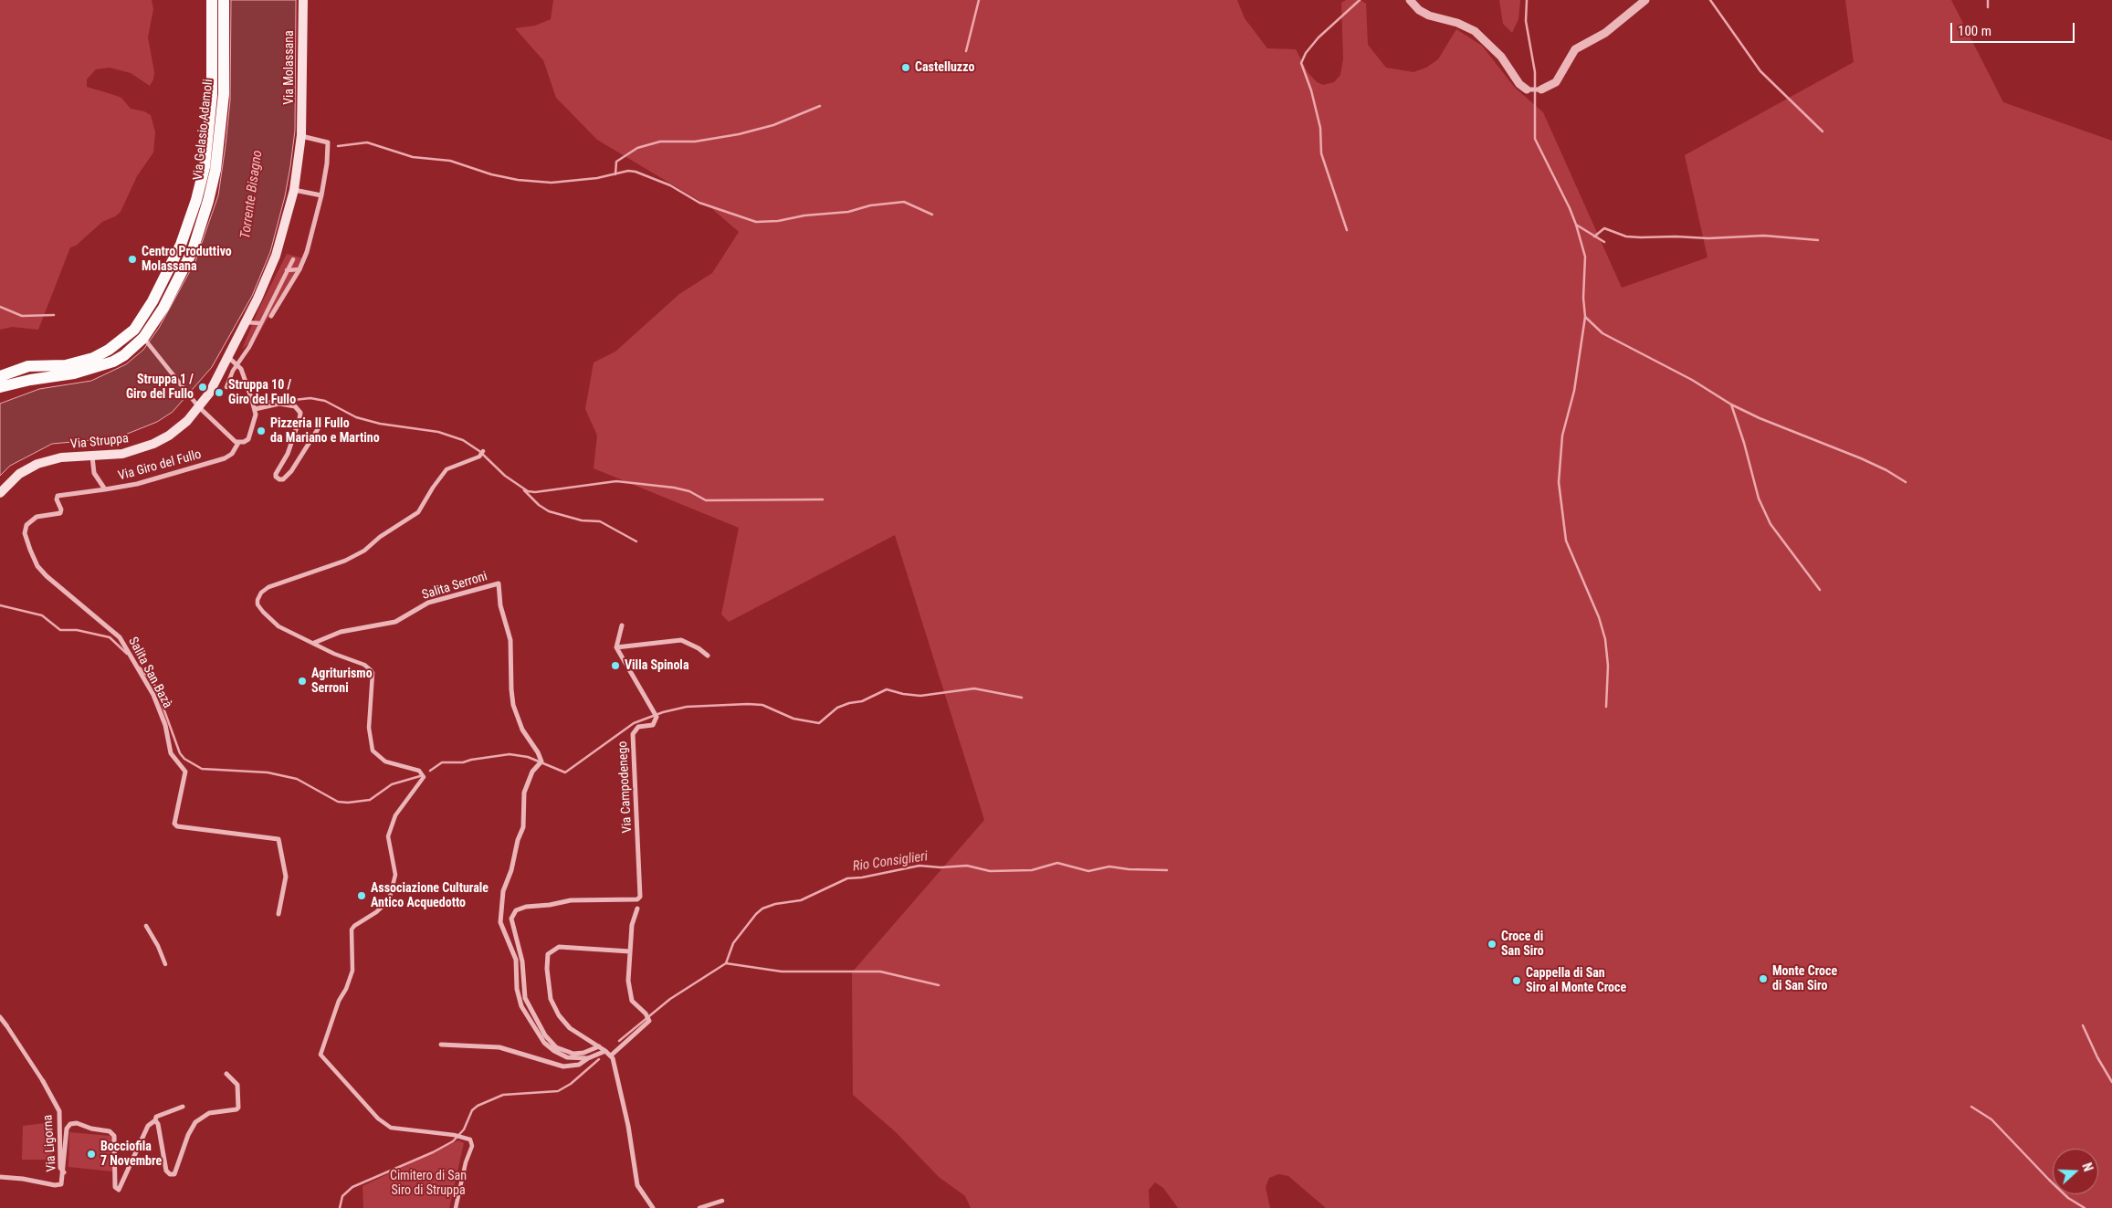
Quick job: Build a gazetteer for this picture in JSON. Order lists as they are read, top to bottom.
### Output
{
  "streets": {
    "main road": ["Via Molassana", "Via Gelasio Adamoli", "Via Struppa"],
    "street": [
      "Via Giro del Fullo",
      "Salita Serroni",
      "Salita San Bazà",
      "Via Campodenego",
      "Via Ligorna"
    ]
  },
  "crossings": [
    ["Via Molassana", "Via Struppa"],
    ["Via Struppa", "Via Giro del Fullo"],
    ["Via Giro del Fullo", "Salita San Bazà"]
  ],
  "water": ["Torrente Bisagno", "Rio Consiglieri"],
  "parks": ["Cimitero di San Siro di Struppa"],
  "places": [
    "Castelluzzo",
    "Centro Produttivo Molassana",
    "Struppa 1 / Giro del Fullo",
    "Struppa 10 / Giro del Fullo",
    "Pizzeria Il Fullo da Mariano e Martino",
    "Villa Spinola",
    "Agriturismo Serroni",
    "Associazione Culturale Antico Acquedotto",
    "Croce di San Siro",
    "Monte Croce di San Siro",
    "Cappella di San Siro al Monte Croce",
    "Bocciofila 7 Novembre"
  ],
  "scale_bar": "100 m",
  "north": "right"
}
